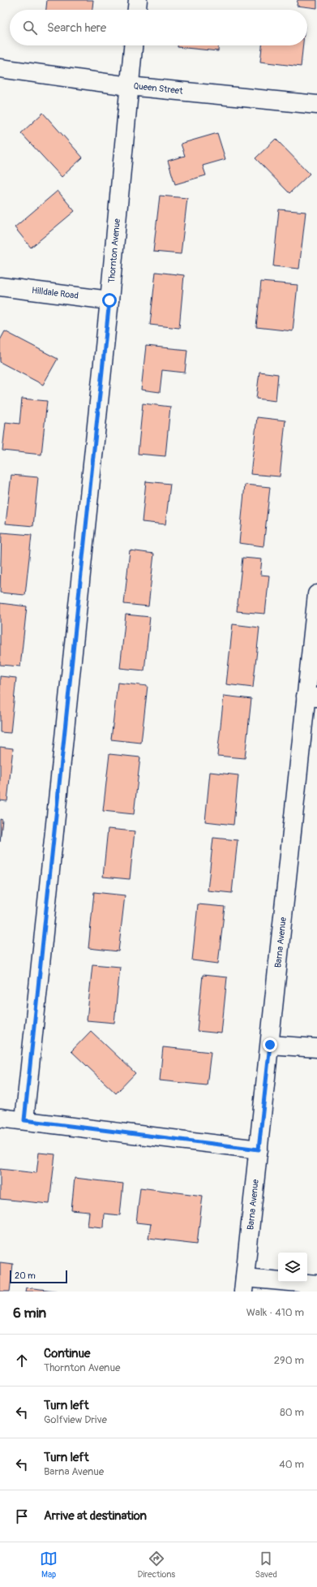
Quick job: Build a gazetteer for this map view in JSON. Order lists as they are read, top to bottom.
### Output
{
  "streets": {
    "street": [
      "Queen Street",
      "Thornton Avenue",
      "Hilldale Road",
      "Barna Avenue"
    ]
  },
  "crossings": [
    ["Queen Street", "Thornton Avenue"],
    ["Thornton Avenue", "Hilldale Road"]
  ],
  "scale_bar": "20 m",
  "page": {
    "search": "Search here",
    "scale": "20 m",
    "heading": ["6 min", "Walk · 410 m"],
    "list": [
      ["Continue", "Thornton Avenue", "290 m"],
      ["Turn left", "Golfview Drive", "80 m"],
      ["Turn left", "Barna Avenue", "40 m"],
      "Arrive at destination"
    ],
    "nav": ["Map", "Directions", "Saved"]
  }
}
